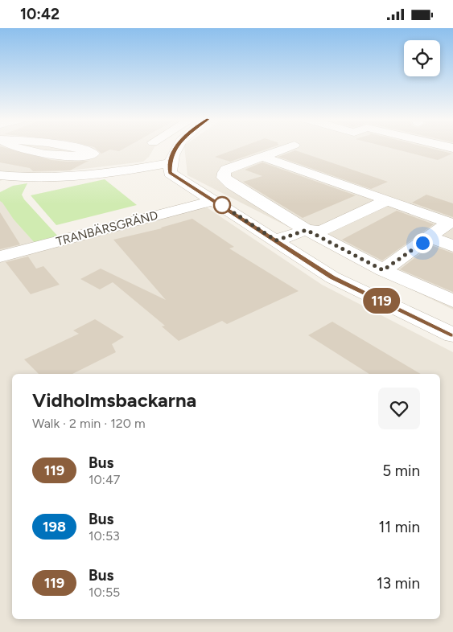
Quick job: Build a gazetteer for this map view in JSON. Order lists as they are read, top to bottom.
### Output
{
  "streets": {
    "street": ["TRANBÄRSGRÄND"]
  },
  "lines": ["bus line 119"],
  "page": {
    "status": "10:42",
    "on_map": "119",
    "heading": ["Vidholmsbackarna", "Walk · 2 min · 120 m"],
    "list": [
      {
        "mark": "119",
        "name": "Bus",
        "note": "10:47",
        "value": "5 min"
      },
      {
        "mark": "198",
        "name": "Bus",
        "note": "10:53",
        "value": "11 min"
      },
      {
        "mark": "119",
        "name": "Bus",
        "note": "10:55",
        "value": "13 min"
      }
    ]
  }
}
